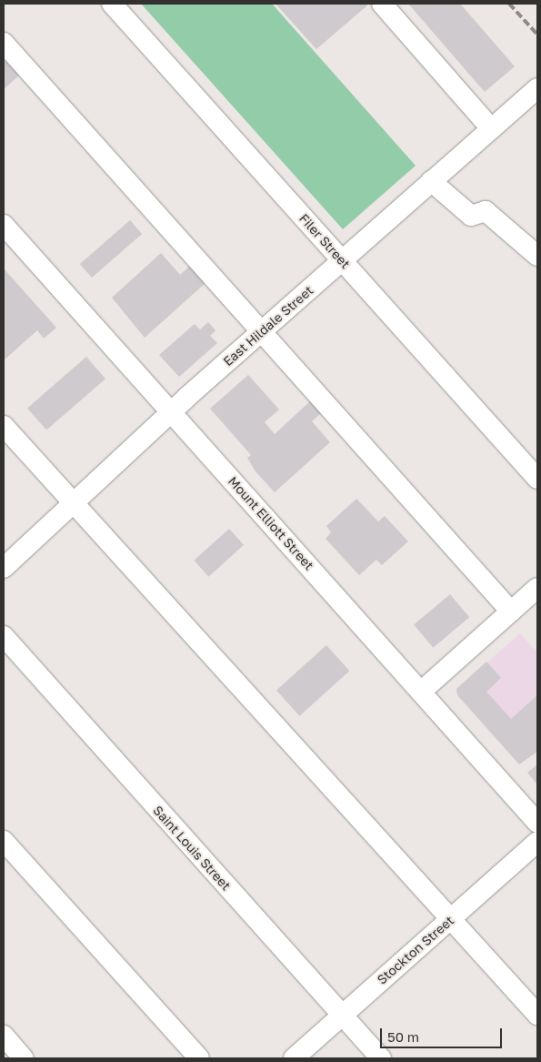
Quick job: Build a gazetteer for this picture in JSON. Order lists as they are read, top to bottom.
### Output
{
  "streets": {
    "street": [
      "Filer Street",
      "East Hildale Street",
      "Mount Elliott Street",
      "Saint Louis Street",
      "Stockton Street"
    ]
  },
  "crossings": [
    ["Filer Street", "East Hildale Street"],
    ["East Hildale Street", "Mount Elliott Street"],
    ["Saint Louis Street", "Stockton Street"]
  ],
  "scale_bar": "50 m"
}
